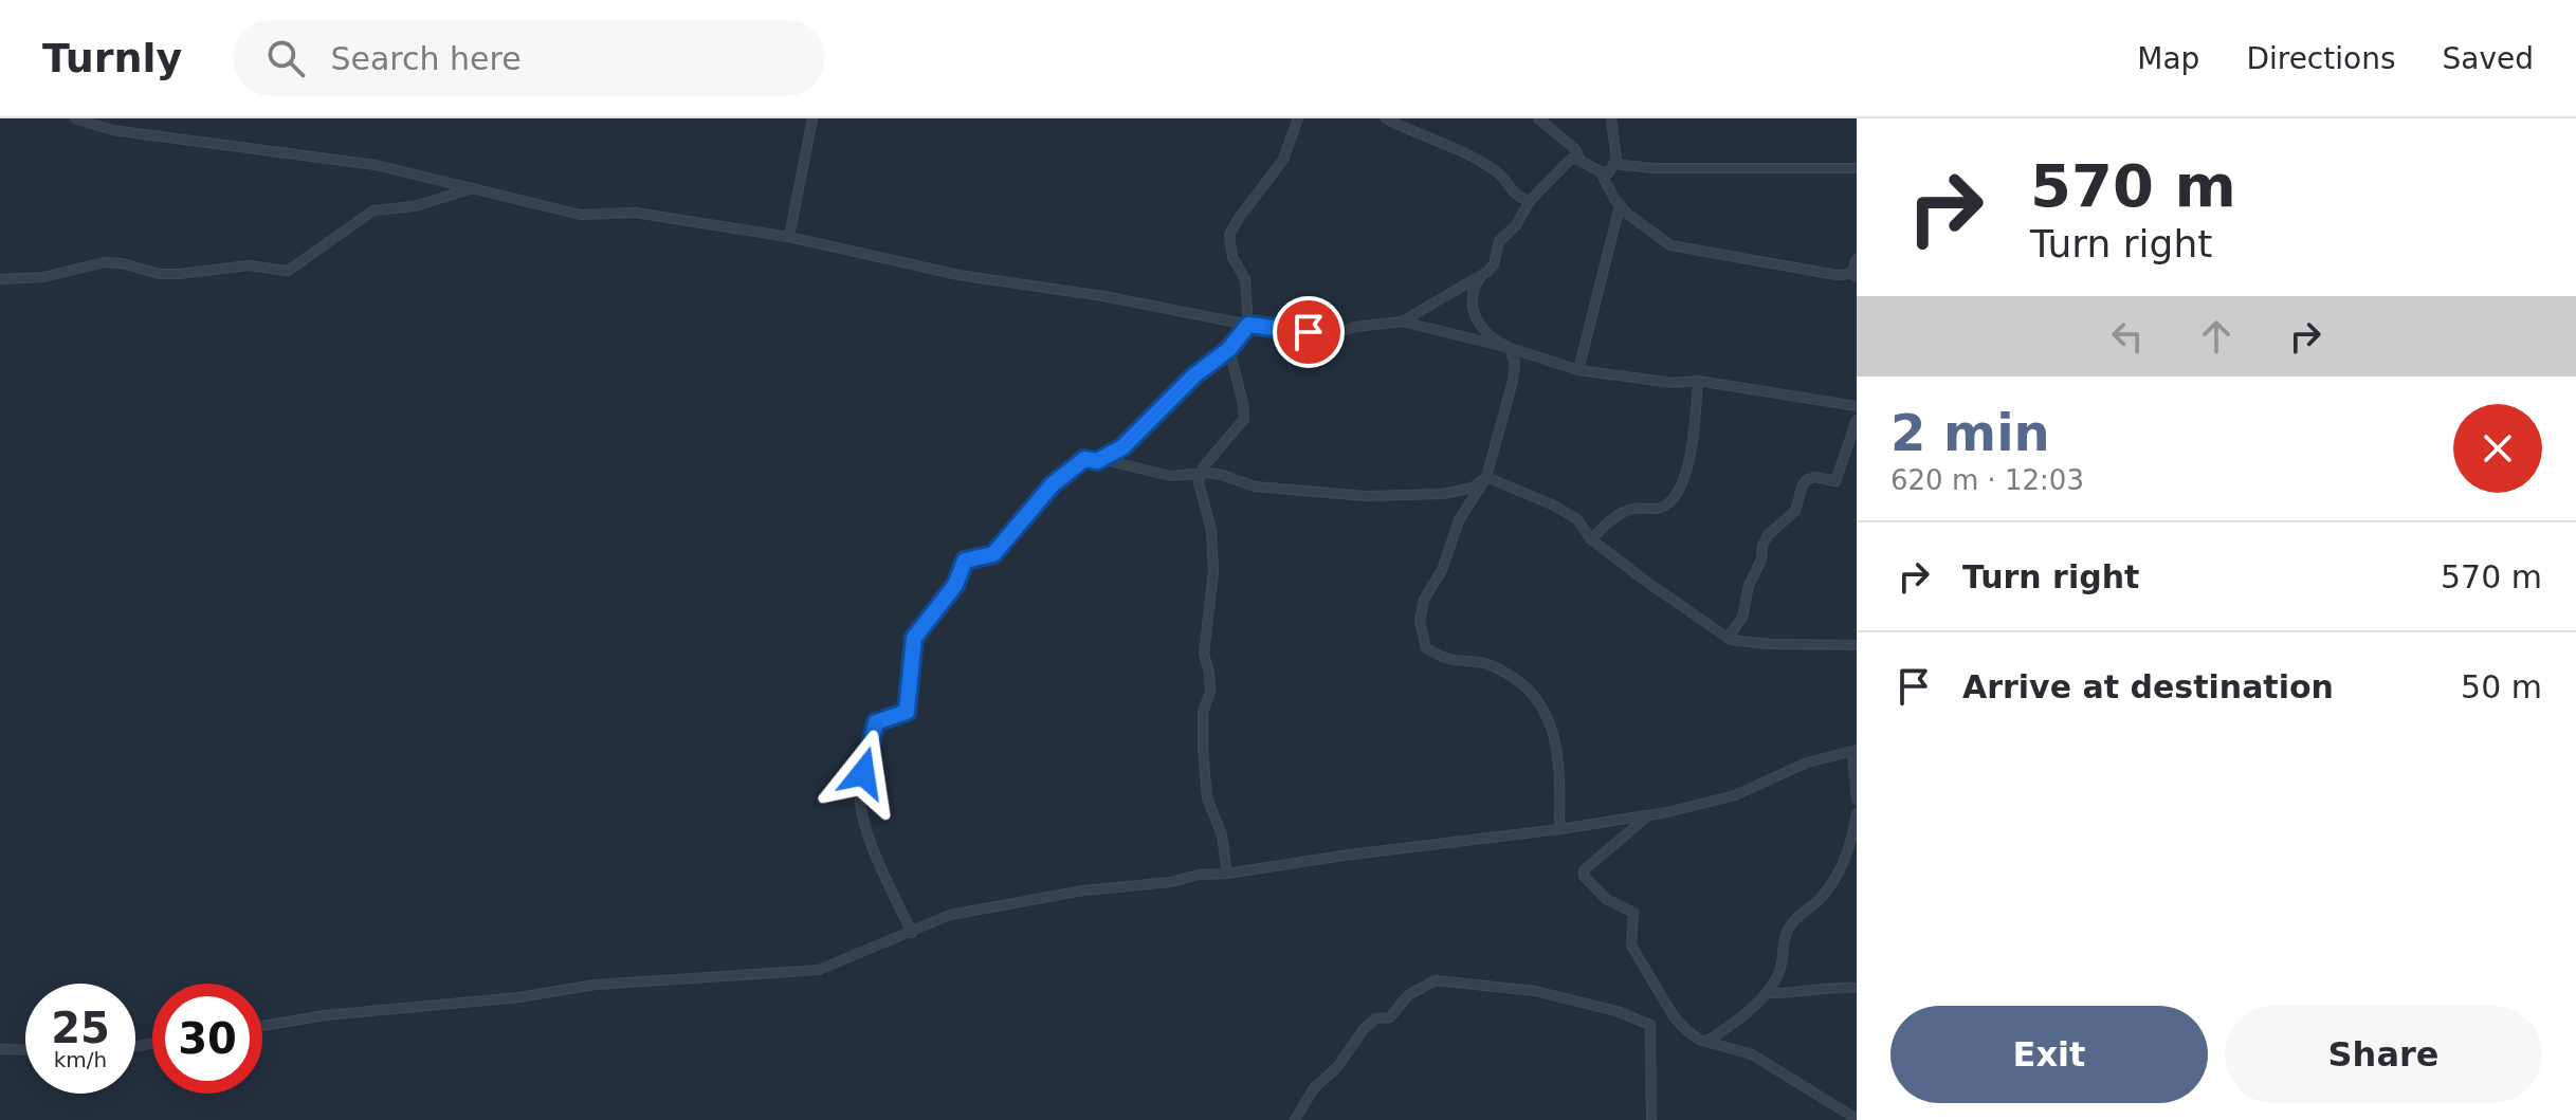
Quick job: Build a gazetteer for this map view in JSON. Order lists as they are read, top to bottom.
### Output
{
  "page": {
    "header": "Turnly",
    "search": "Search here",
    "nav": ["Map", "Directions", "Saved"],
    "turn": ["570 m", "Turn right"],
    "heading": ["2 min", "620 m · 12:03"],
    "list": [
      {
        "name": "Turn right",
        "value": "570 m"
      },
      {
        "name": "Arrive at destination",
        "value": "50 m"
      }
    ],
    "speed": "25 km/h",
    "limit": "30",
    "buttons": ["Exit", "Share"]
  }
}
